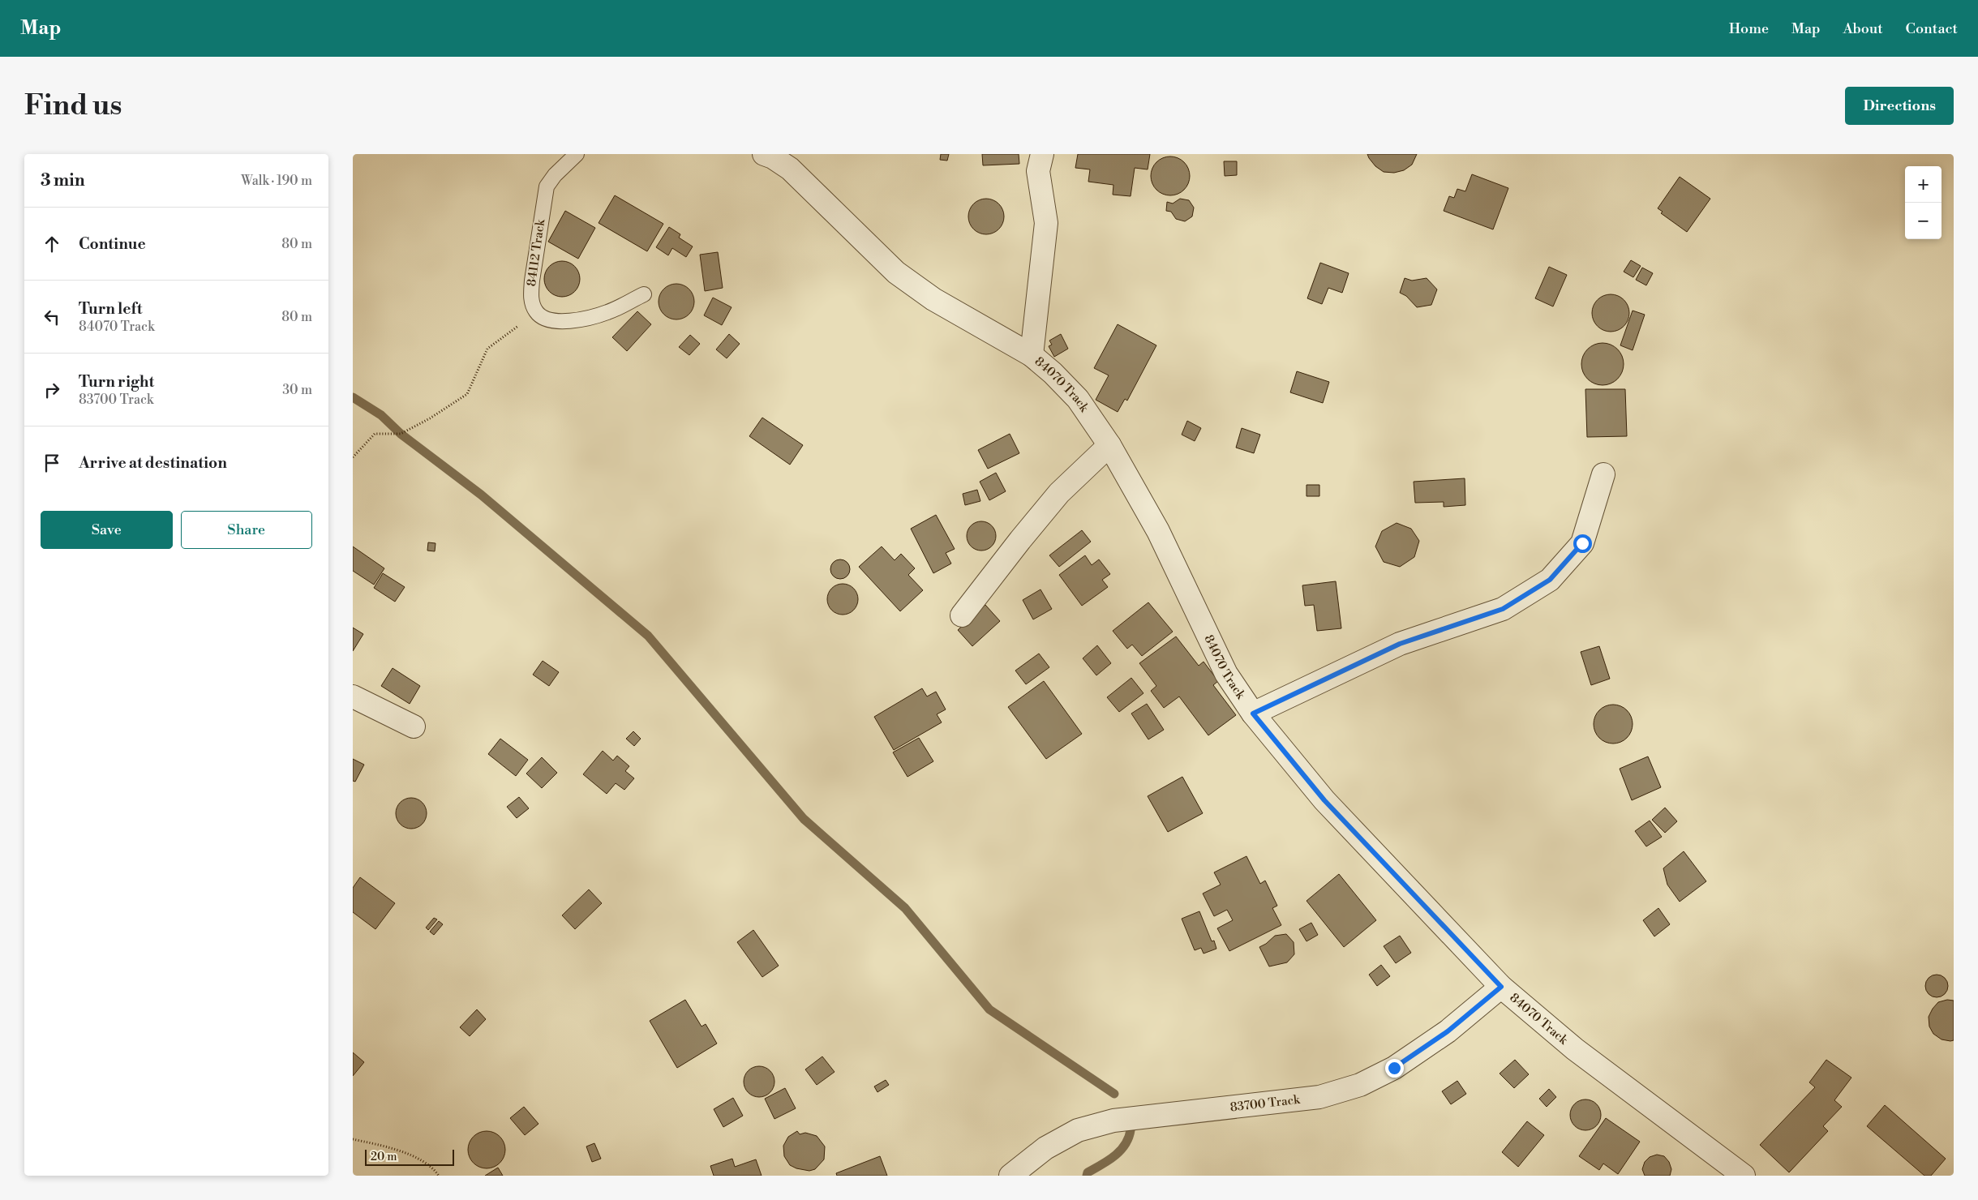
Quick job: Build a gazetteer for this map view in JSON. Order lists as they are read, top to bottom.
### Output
{
  "streets": {
    "street": ["84070 Track", "83700 Track"],
    "lane": ["84112 Track"]
  },
  "crossings": [
    ["84070 Track", "83700 Track"]
  ],
  "scale_bar": "20 m",
  "page": {
    "header": "Map",
    "nav": [
      "Home",
      "Map",
      "About",
      "Contact"
    ],
    "buttons": [
      "Directions",
      ["Save", "Share"]
    ],
    "title": "Find us",
    "heading": ["3 min", "Walk · 190 m"],
    "map_buttons": ["+", "−"],
    "list": [
      ["Continue", "80 m"],
      ["Turn left", "84070 Track", "80 m"],
      ["Turn right", "83700 Track", "30 m"],
      "Arrive at destination"
    ],
    "scale": "20 m"
  }
}
